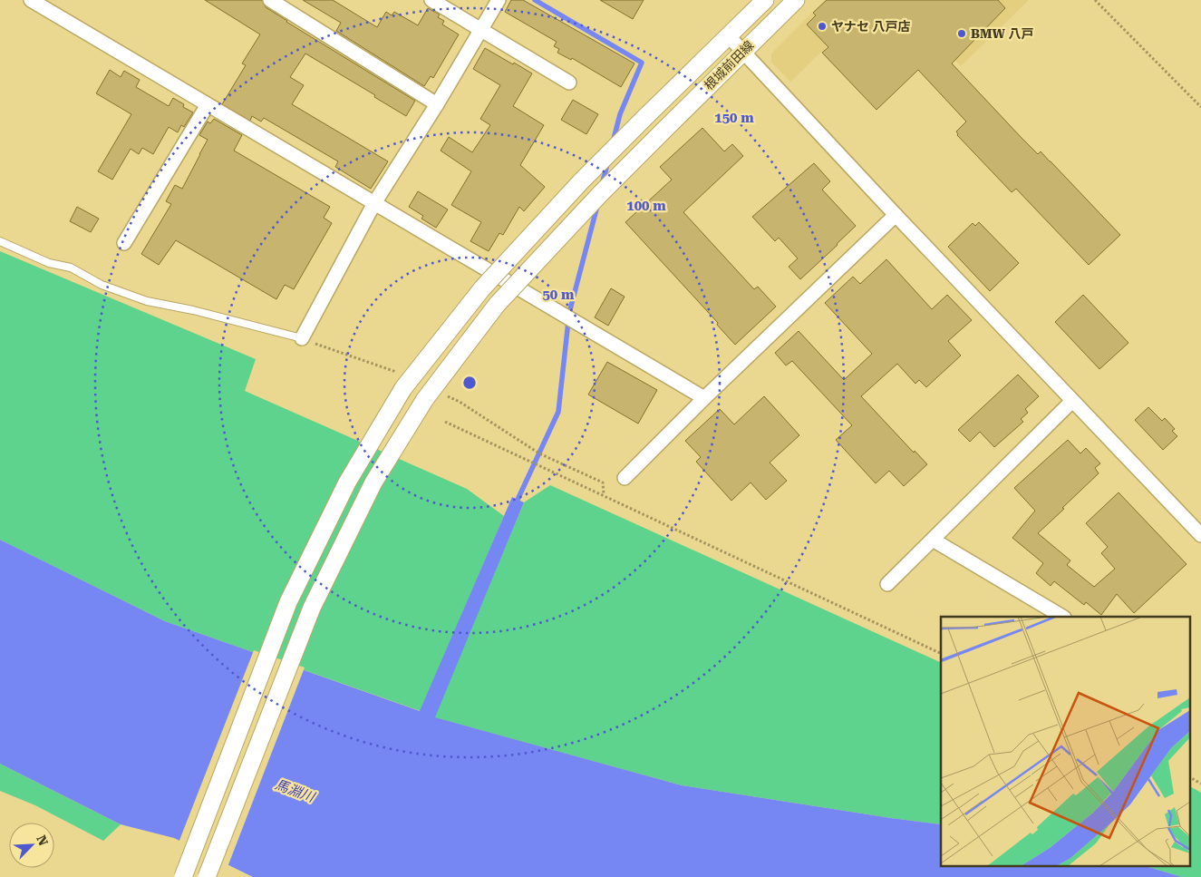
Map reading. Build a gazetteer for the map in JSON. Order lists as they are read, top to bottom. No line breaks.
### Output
{"streets":{"street":["根城前田線"]},"water":["馬淵川"],"places":["ヤナセ 八戸店","BMW 八戸"],"north":"top right","rings":["150 m","100 m","50 m"]}
